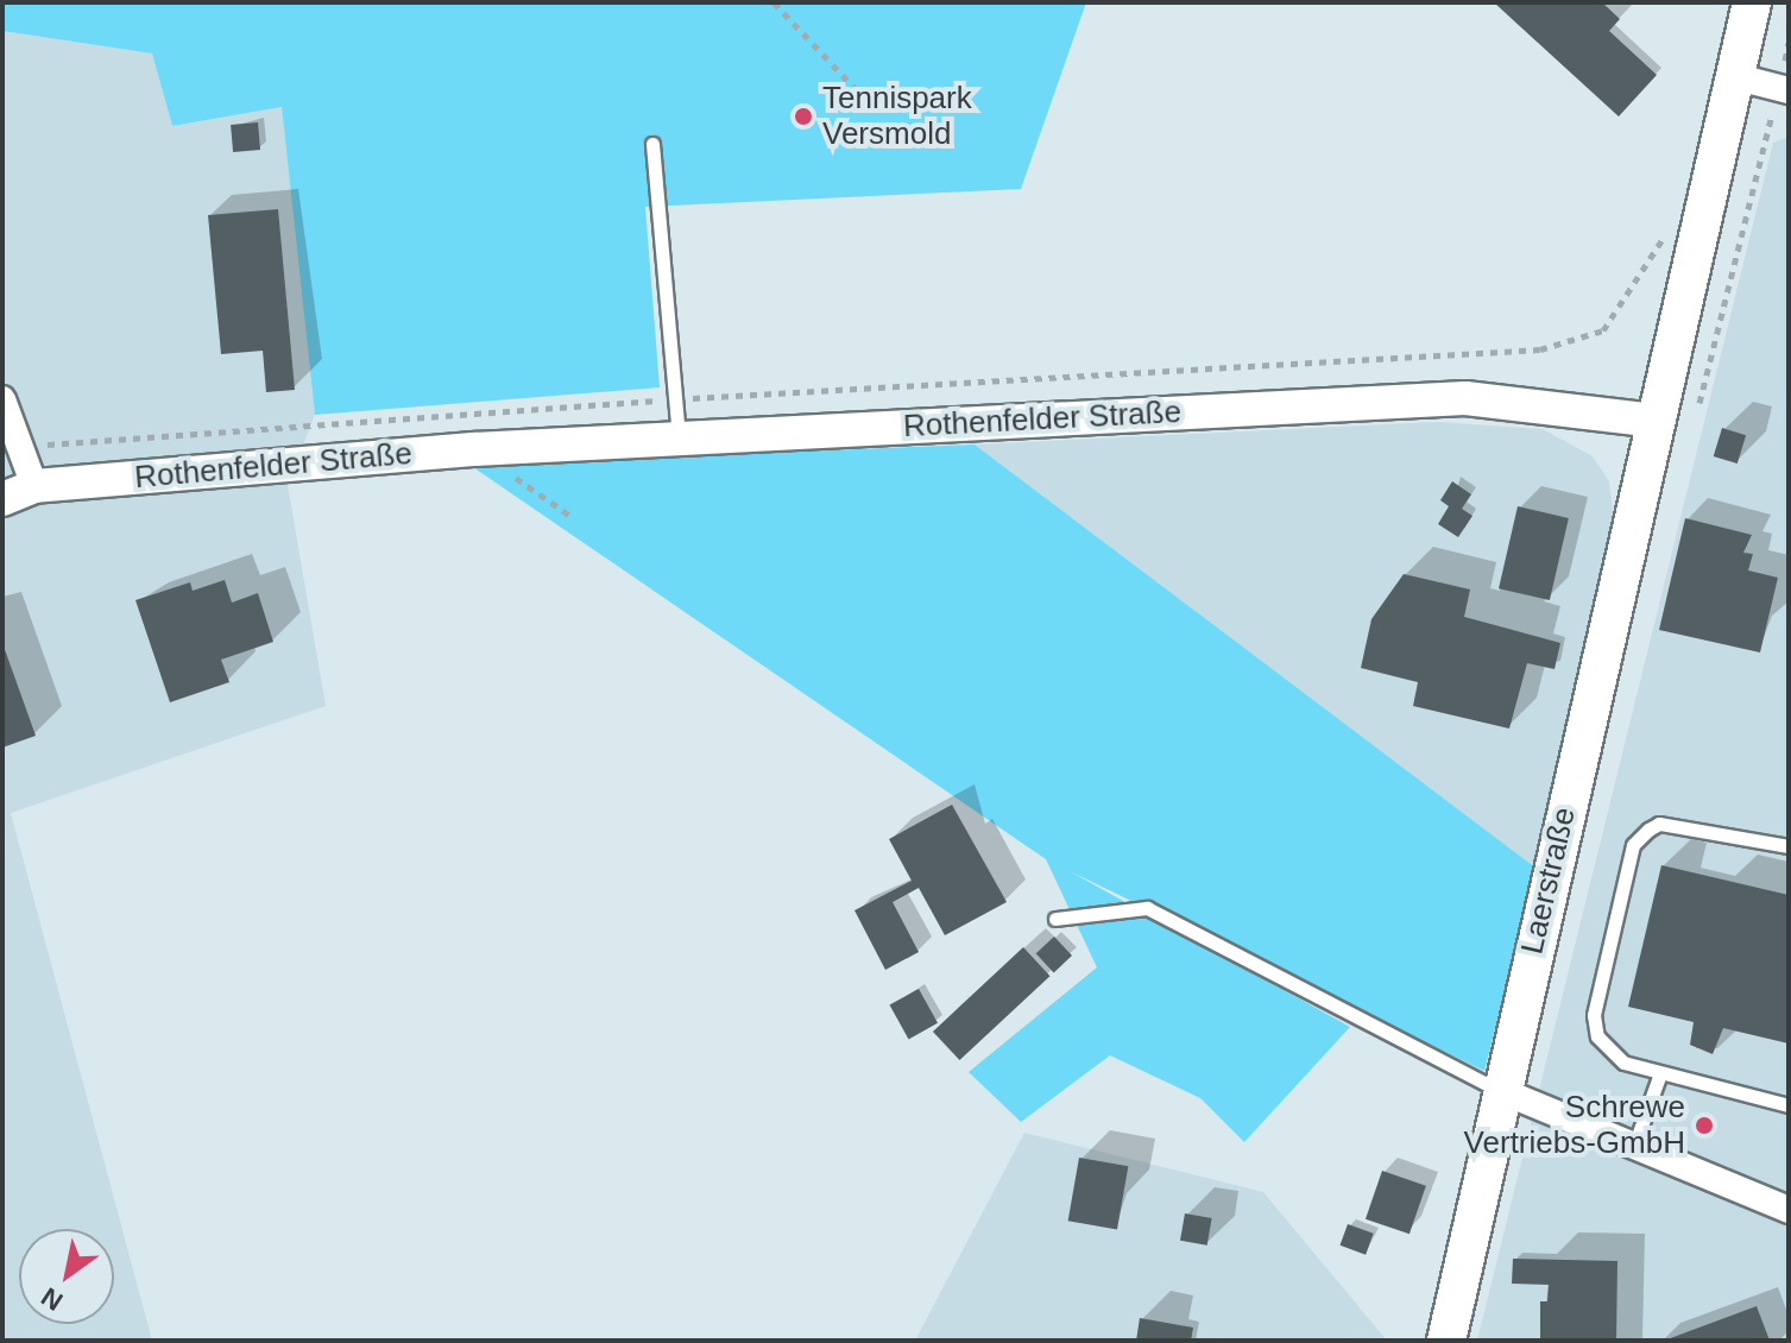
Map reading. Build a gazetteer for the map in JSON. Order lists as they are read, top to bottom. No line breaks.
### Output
{"streets":{"main road":["Laerstraße"],"street":["Rothenfelder Straße"]},"crossings":[["Rothenfelder Straße","Laerstraße"]],"places":["Tennispark Versmold","Schrewe Vertriebs-GmbH"],"north":"bottom left"}
